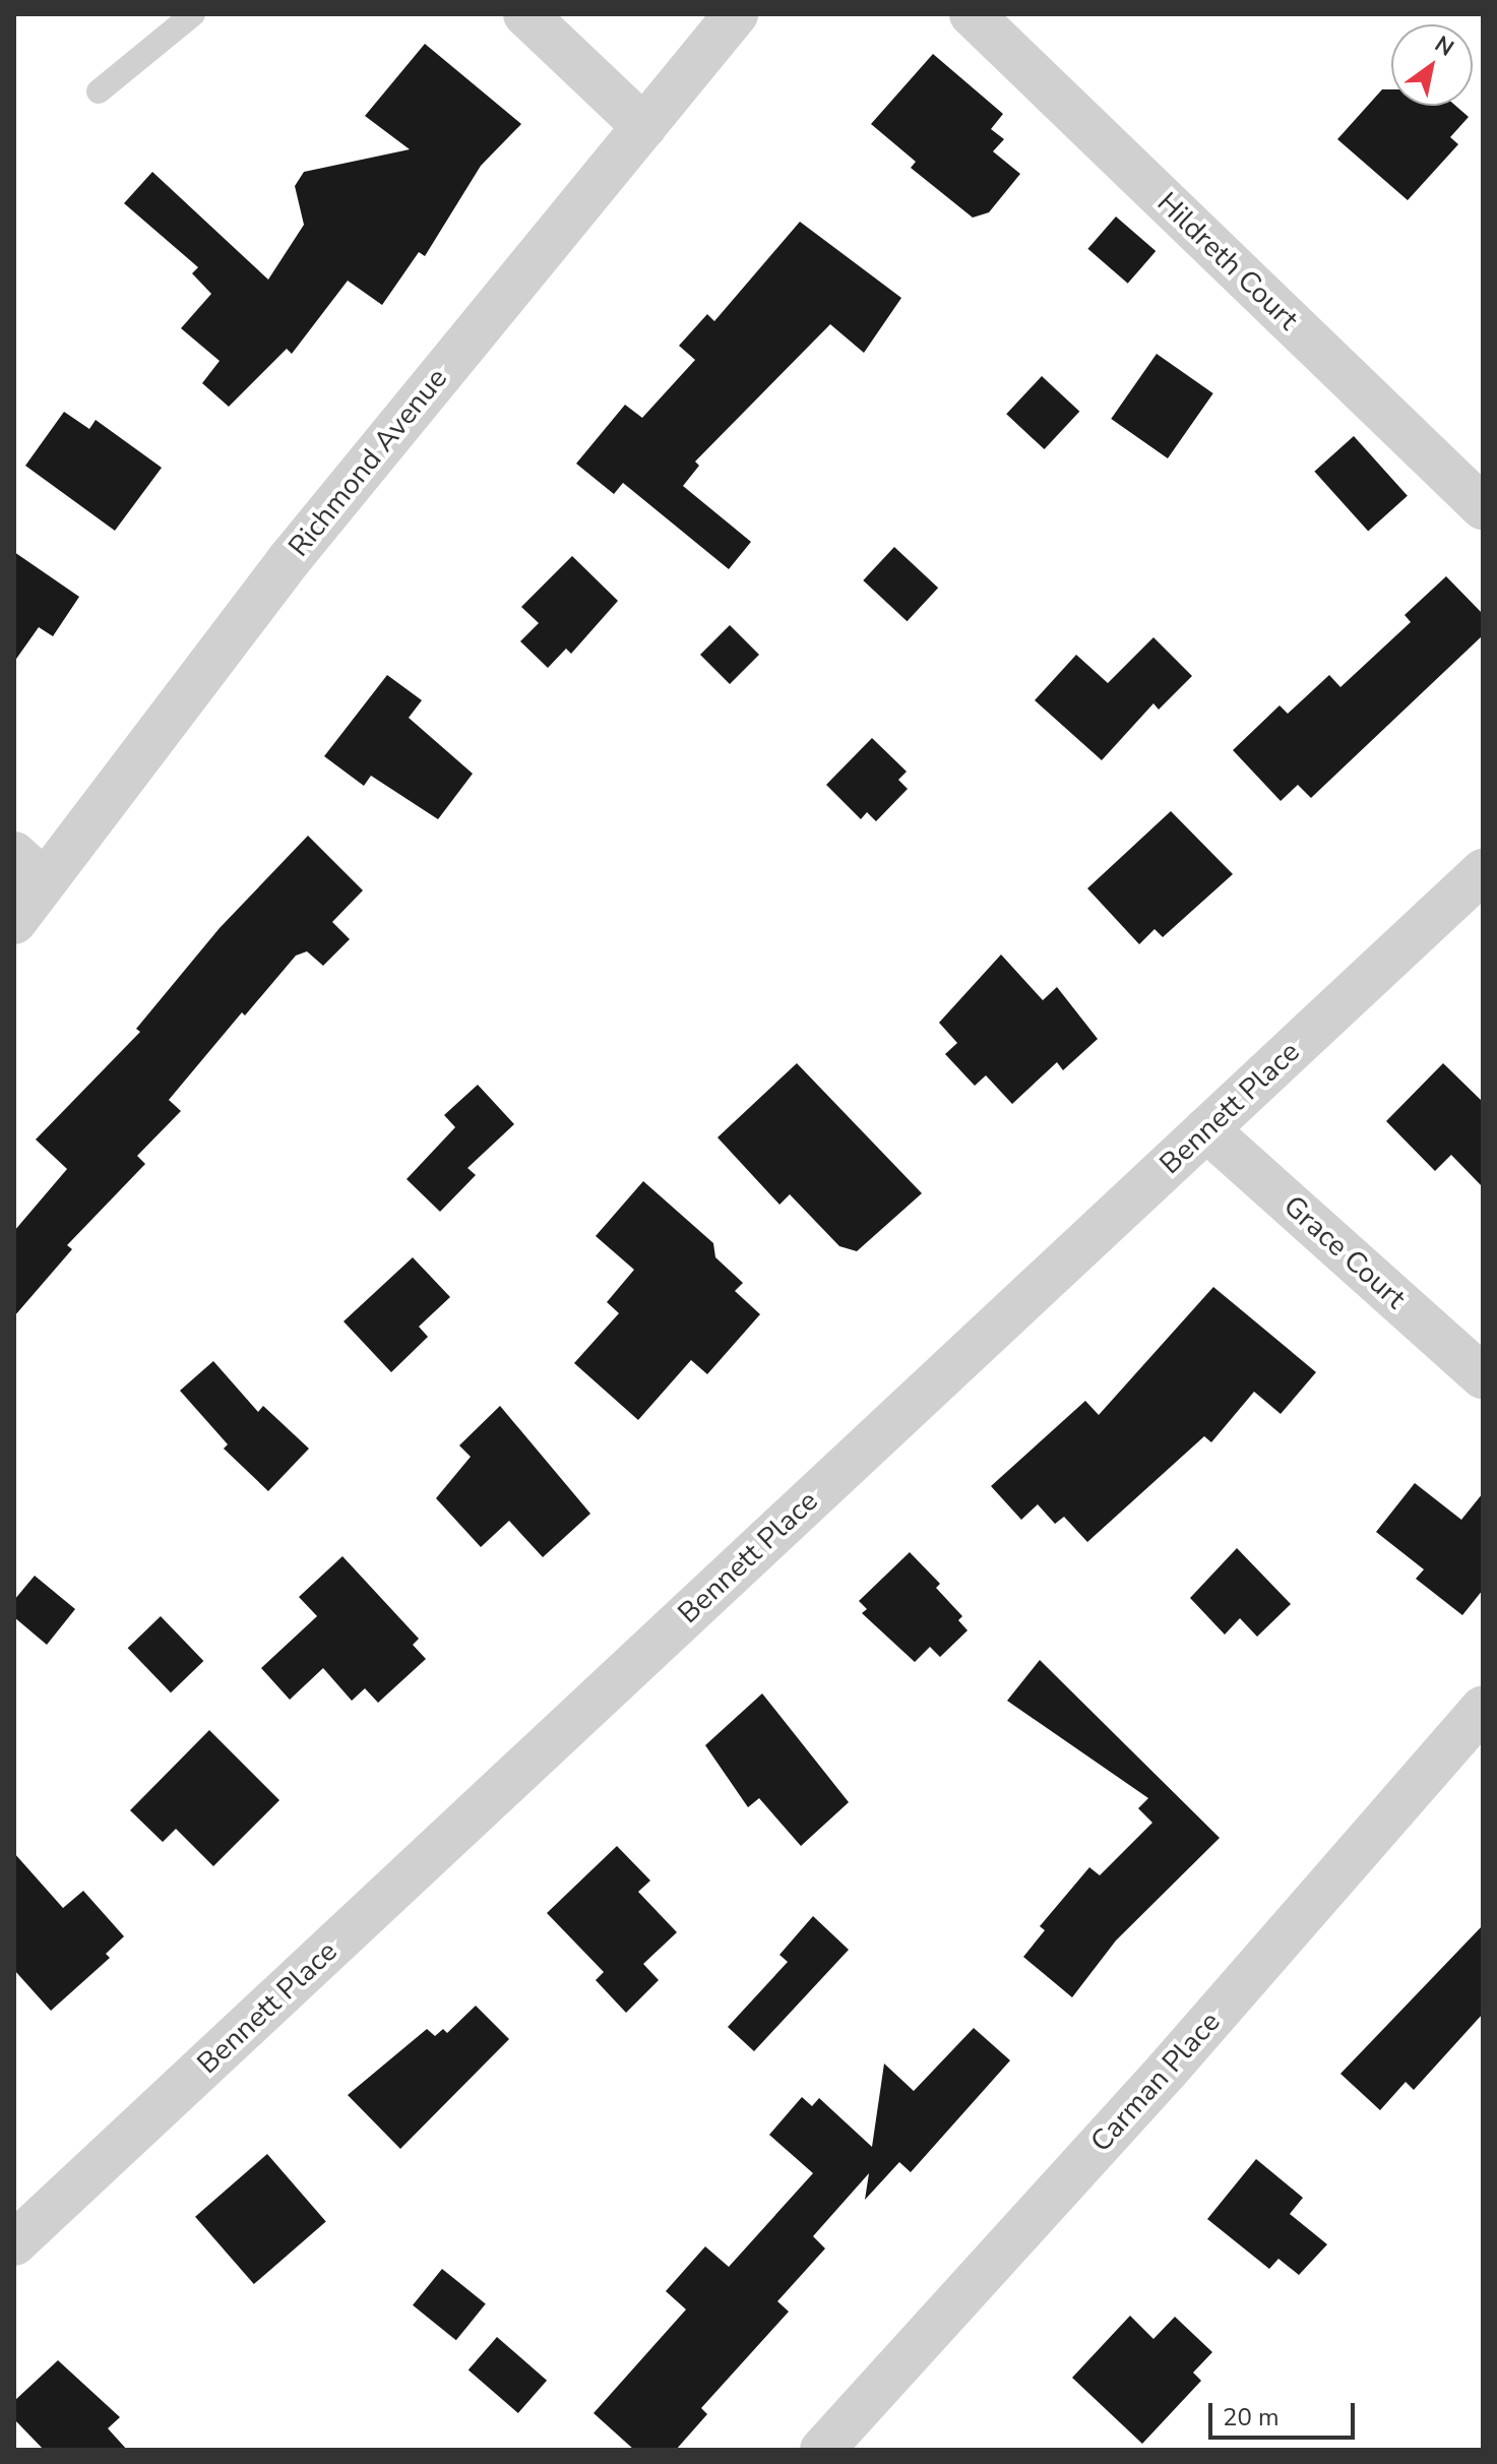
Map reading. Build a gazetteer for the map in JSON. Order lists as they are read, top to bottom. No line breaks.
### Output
{"streets":{"street":["Hildreth Court","Richmond Avenue","Bennett Place","Grace Court","Carman Place"]},"crossings":[["Bennett Place","Grace Court"]],"scale_bar":"20 m","north":"top right"}
